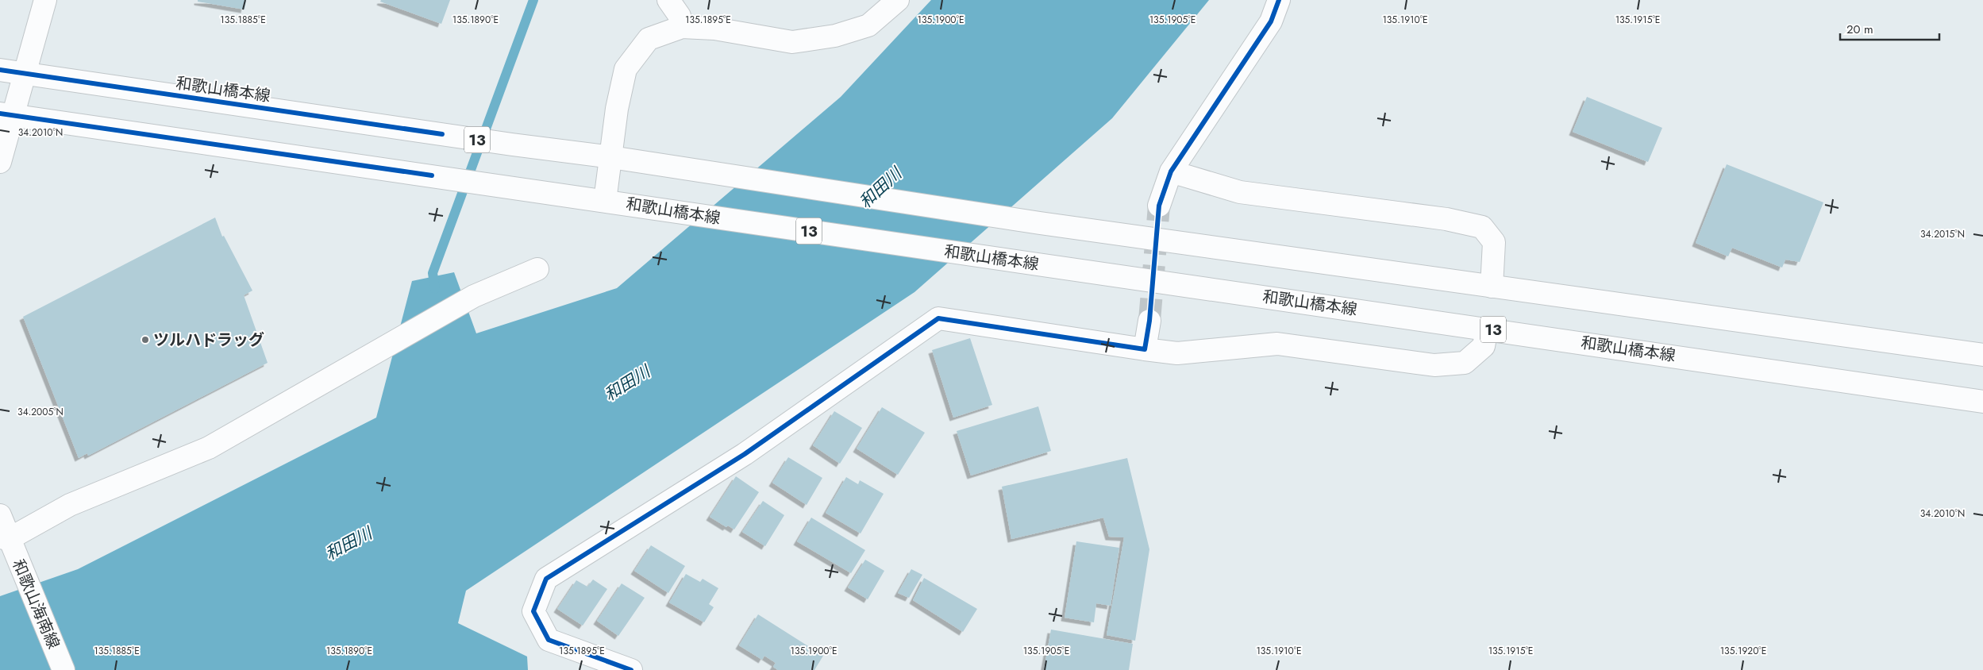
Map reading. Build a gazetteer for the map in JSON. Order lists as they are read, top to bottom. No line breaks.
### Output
{"streets":{"main road":["和歌山橋本線","13","和歌山海南線"]},"water":["和田川"],"places":["ツルハドラッグ"],"scale_bar":"20 m","coordinates":["135.1885°E","135.1890°E","135.1895°E","135.1900°E","135.1905°E","135.1910°E","135.1915°E","34.2010°N","34.2015°N","34.2005°N","135.1920°E"]}
